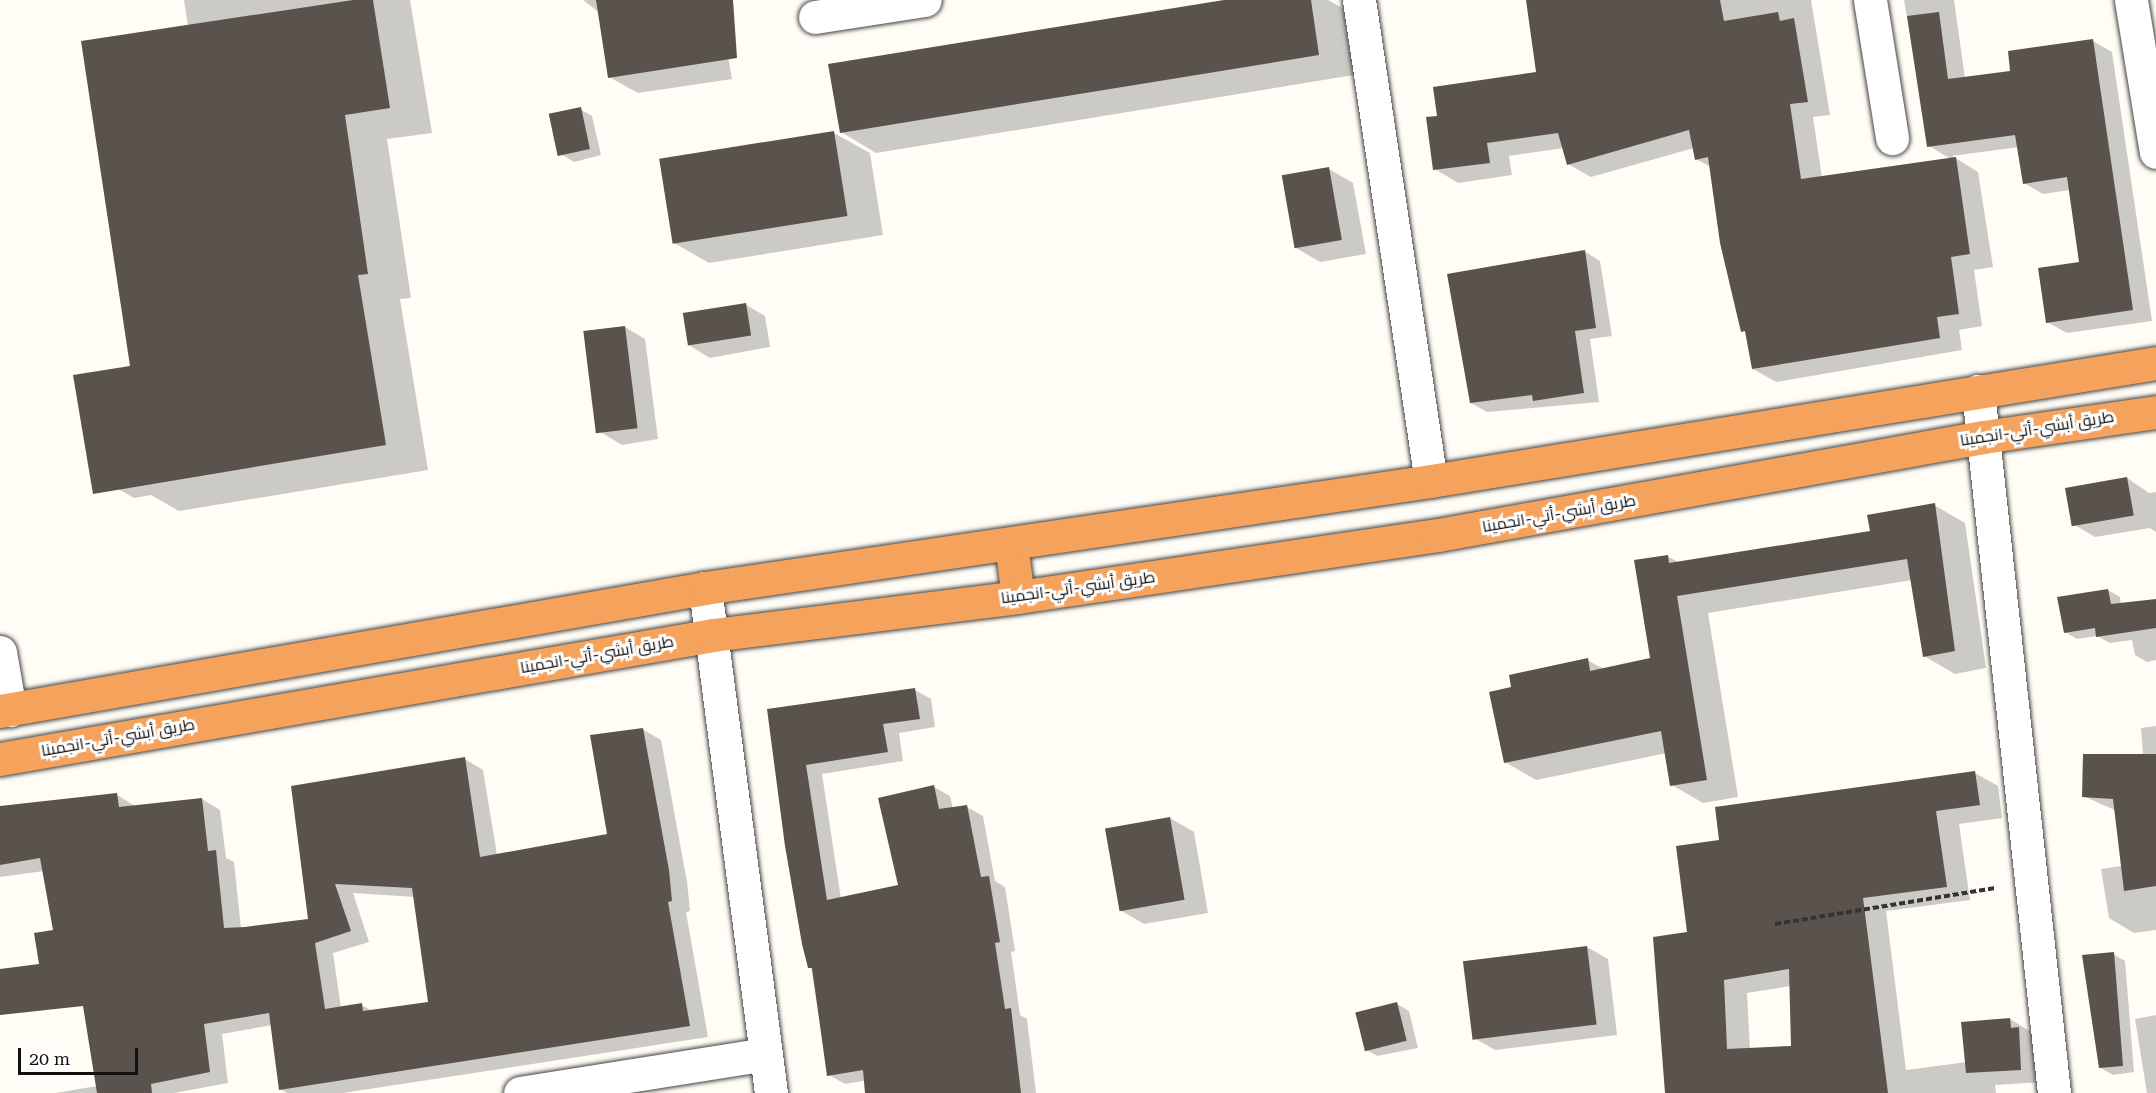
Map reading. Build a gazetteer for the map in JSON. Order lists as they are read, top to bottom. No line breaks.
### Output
{"streets":{"highway":["طريق أبشي-أتي-انجمينا"]},"scale_bar":"20 m"}
